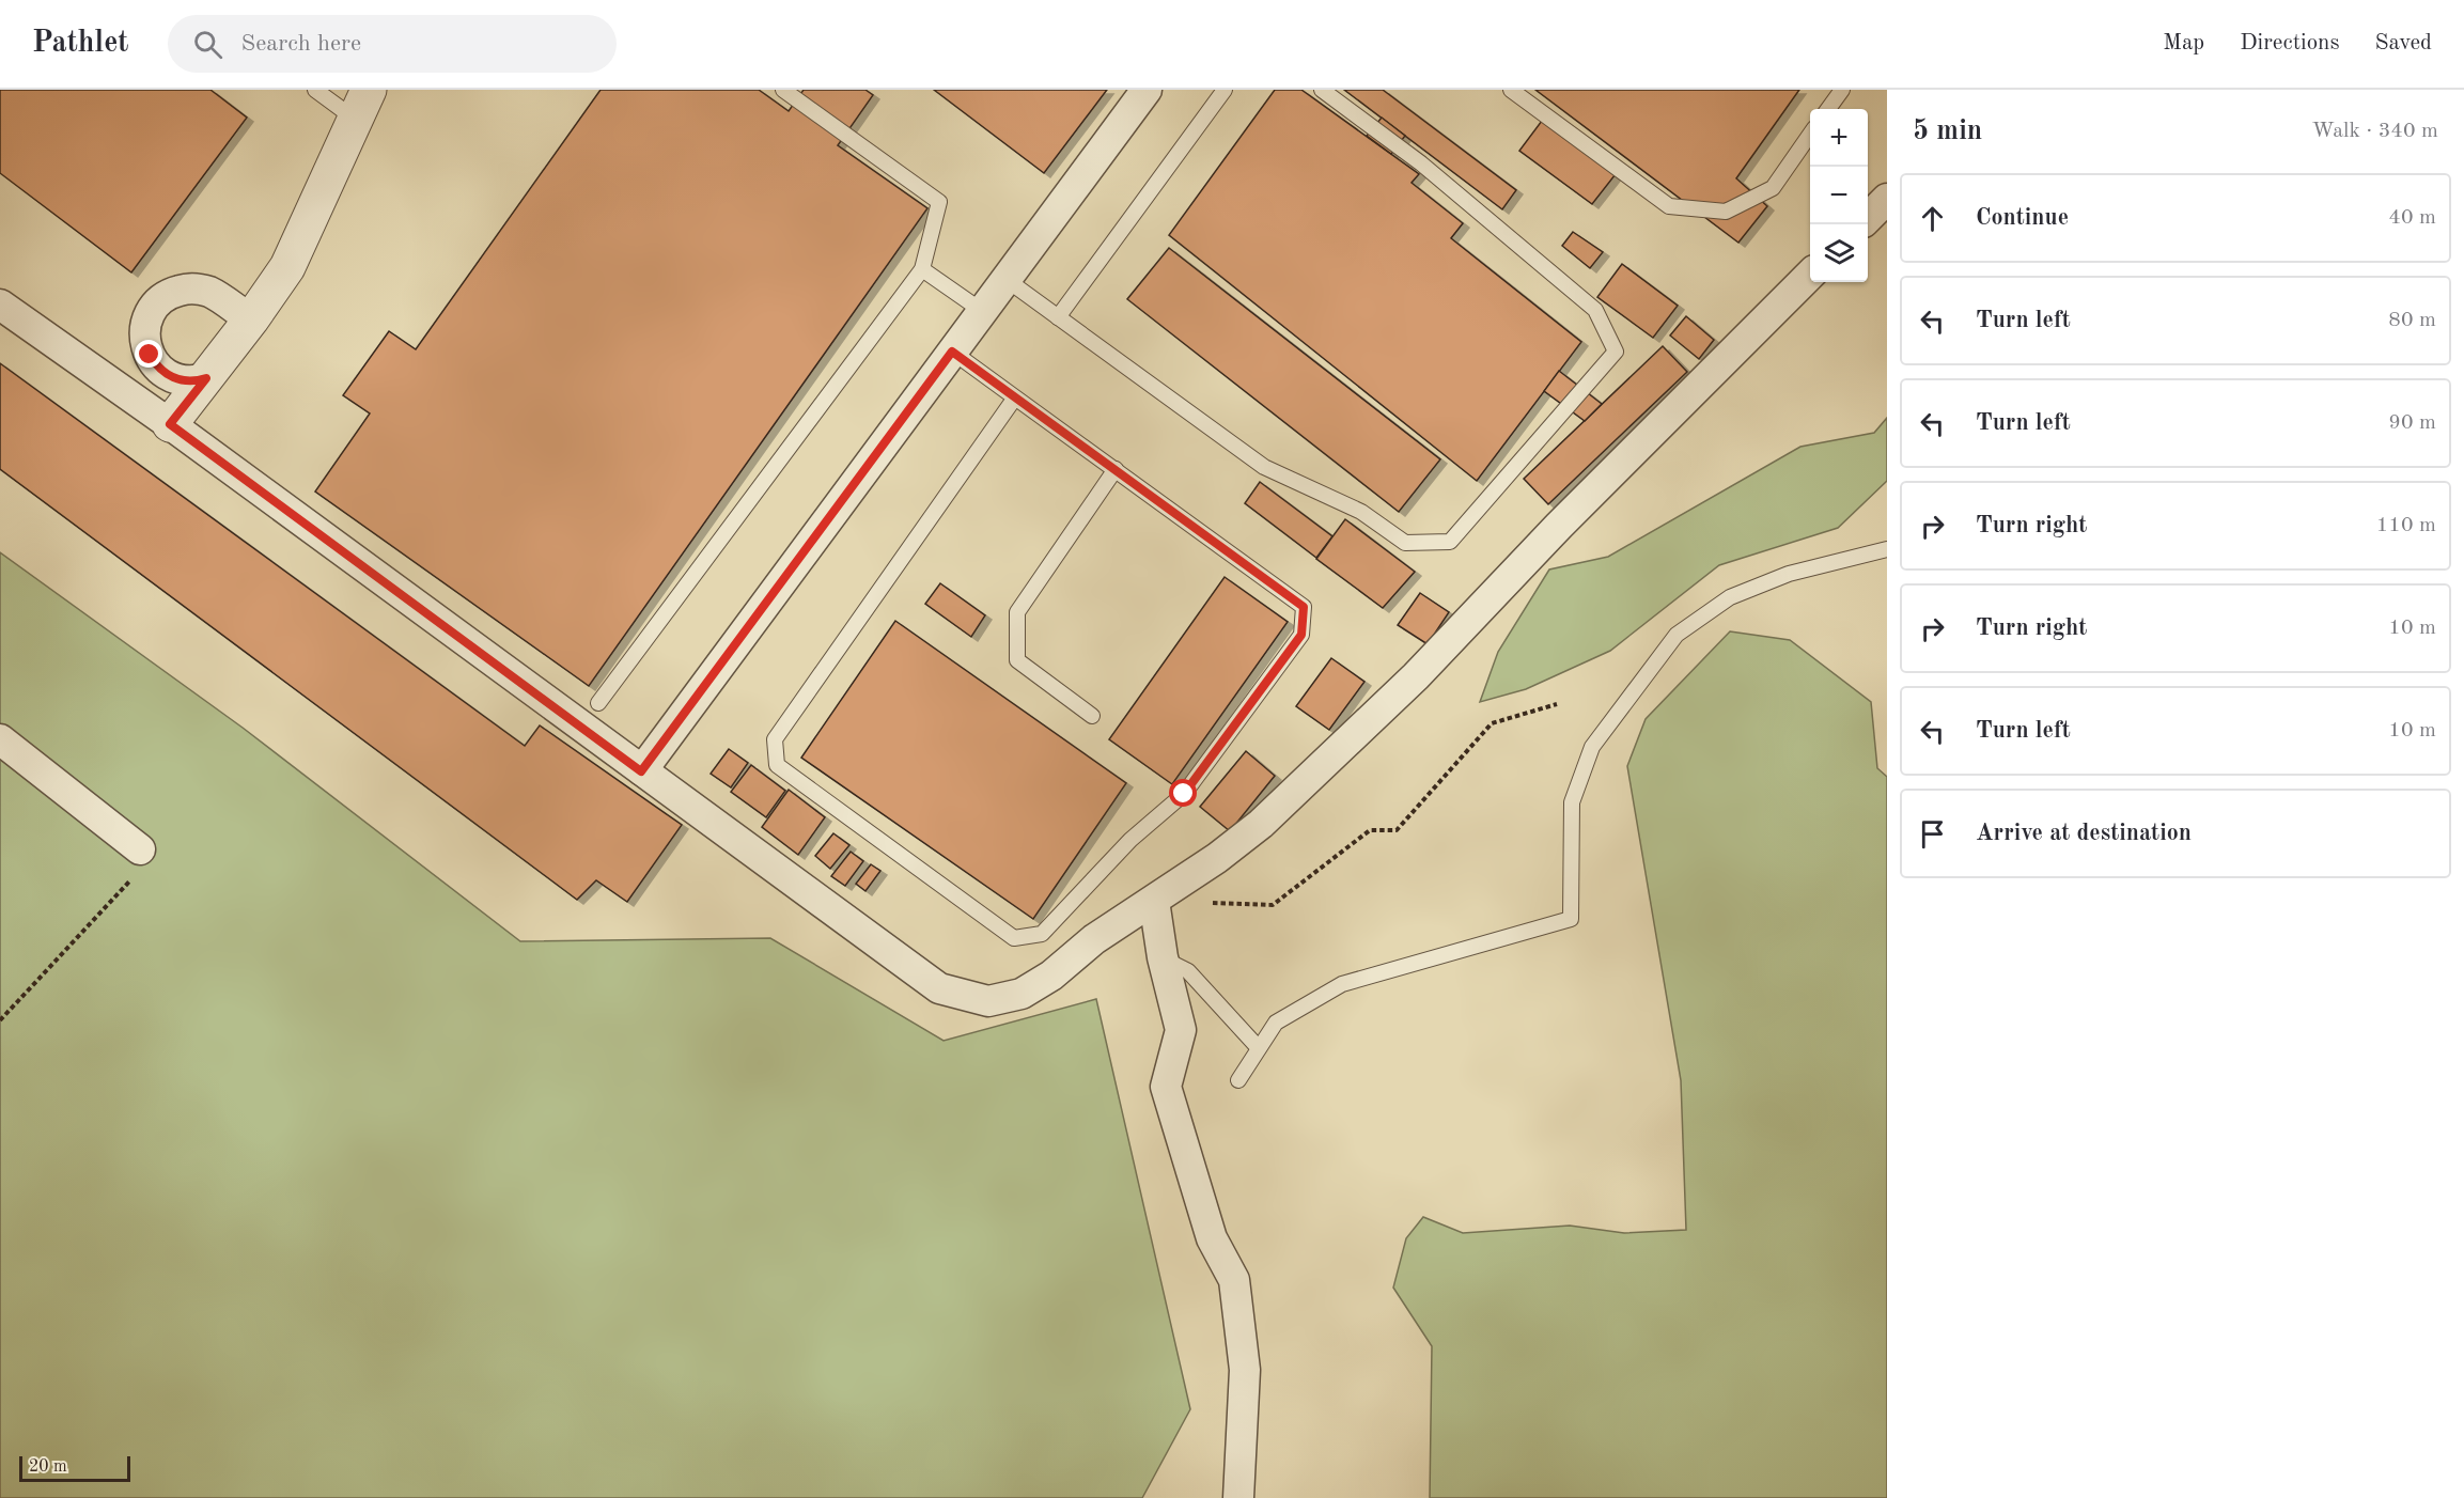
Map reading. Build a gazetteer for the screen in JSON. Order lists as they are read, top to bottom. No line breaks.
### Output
{"scale_bar":"20 m","page":{"header":"Pathlet","search":"Search here","nav":["Map","Directions","Saved"],"heading":["5 min","Walk · 340 m"],"map_buttons":["+","−"],"list":[["Continue","40 m"],["Turn left","80 m"],["Turn left","90 m"],["Turn right","110 m"],["Turn right","10 m"],["Turn left","10 m"],"Arrive at destination"],"scale":"20 m"}}
